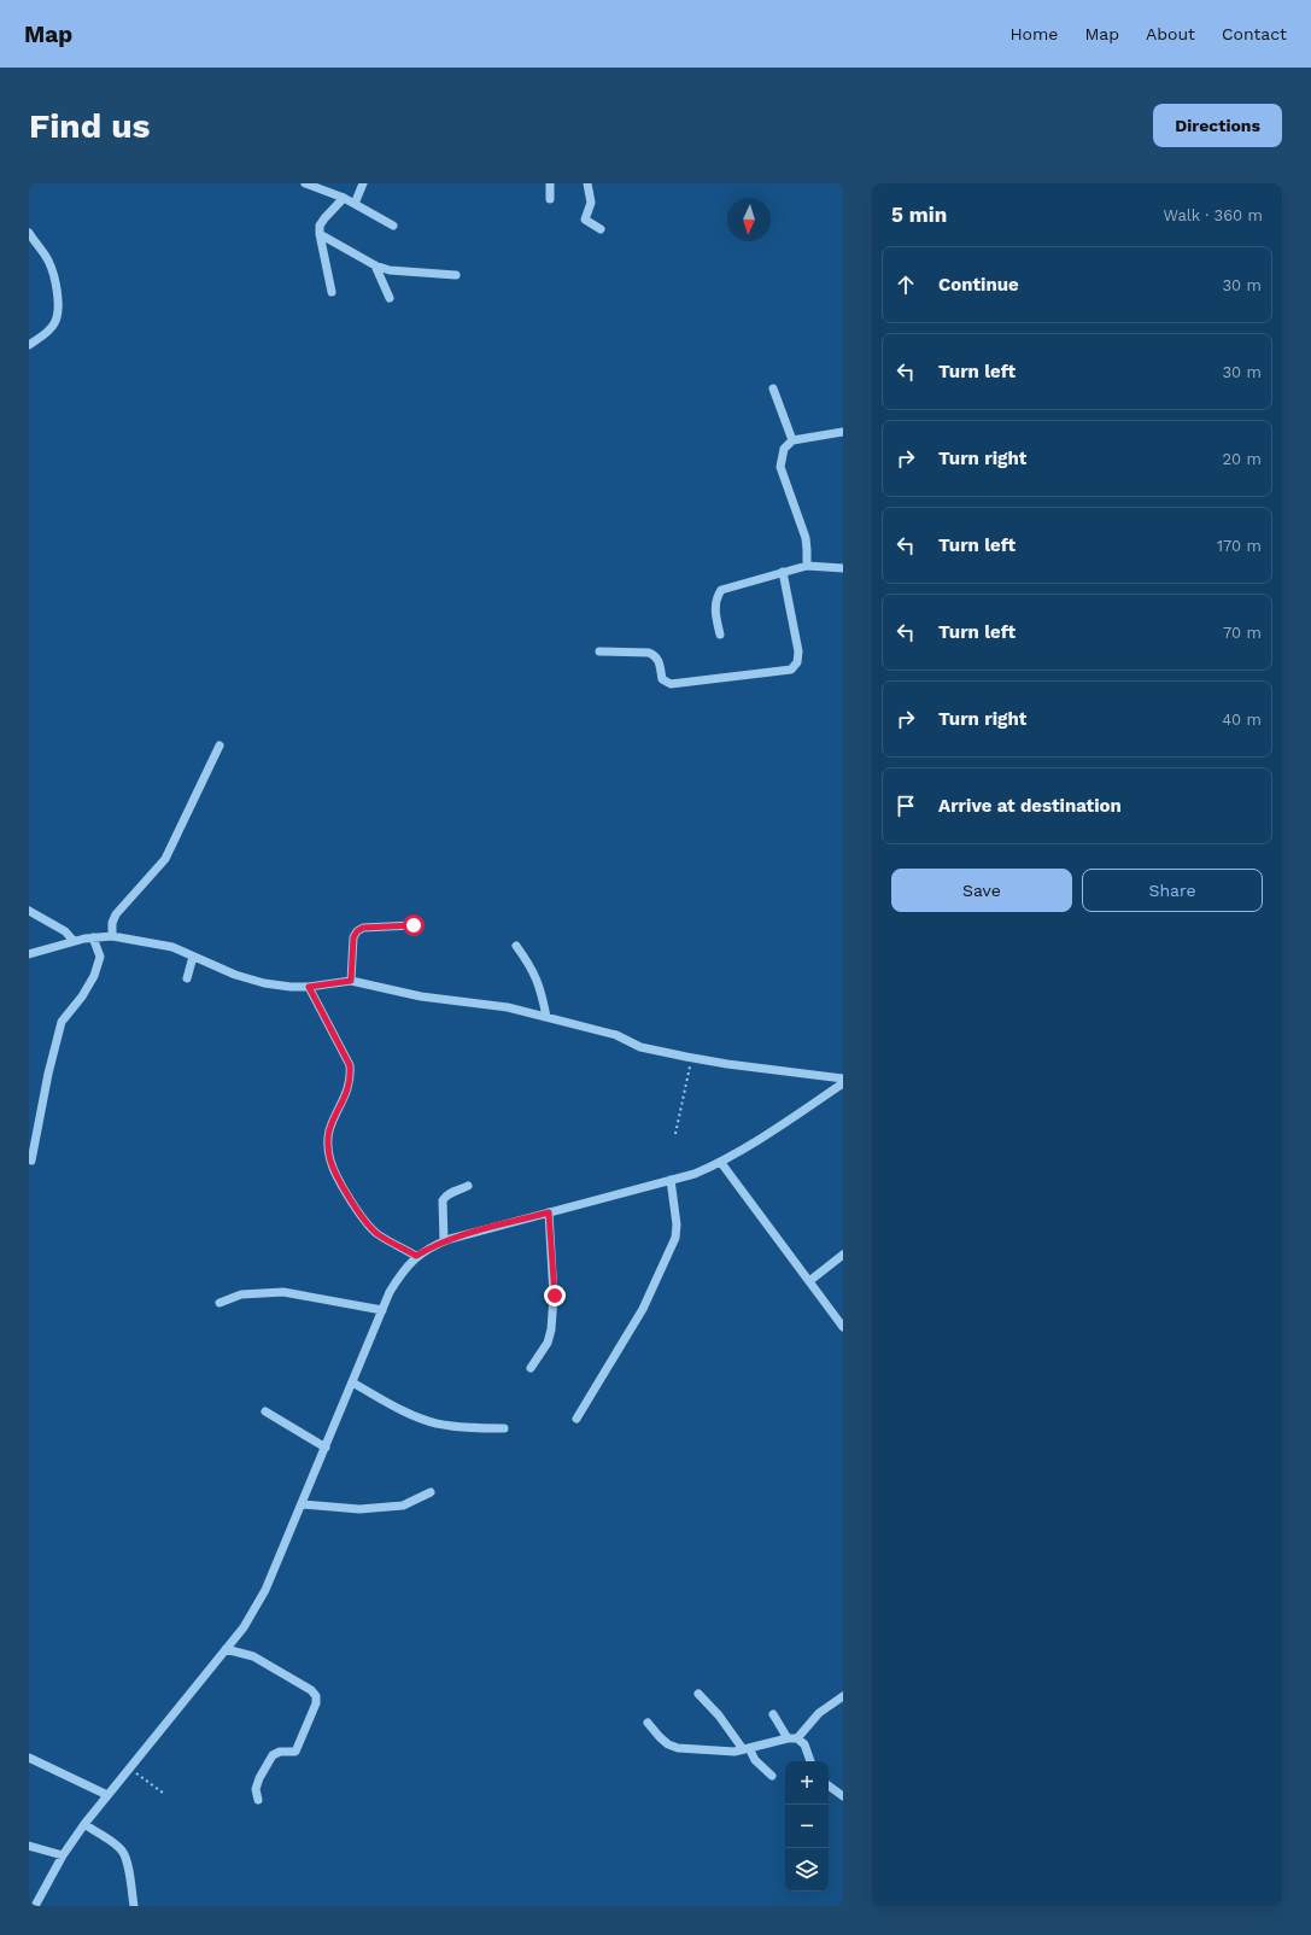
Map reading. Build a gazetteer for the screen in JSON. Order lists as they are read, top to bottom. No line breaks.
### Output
{"north":"bottom","page":{"header":"Map","nav":["Home","Map","About","Contact"],"buttons":["Directions",["Save","Share"]],"title":"Find us","heading":["5 min","Walk · 360 m"],"list":[["Continue","30 m"],["Turn left","30 m"],["Turn right","20 m"],["Turn left","170 m"],["Turn left","70 m"],["Turn right","40 m"],"Arrive at destination"],"map_buttons":["+","−"]}}
